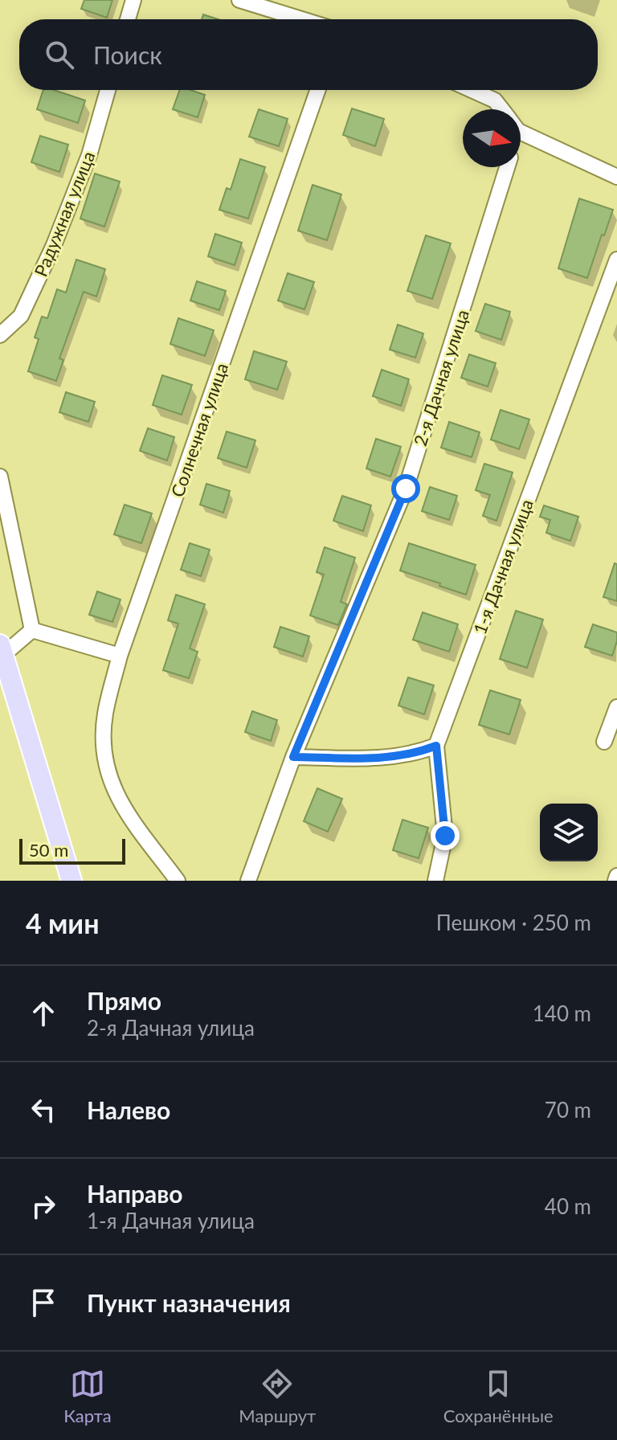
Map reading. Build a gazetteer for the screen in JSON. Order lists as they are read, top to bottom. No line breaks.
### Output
{"streets":{"street":["Радужная улица","2-я Дачная улица","Солнечная улица","1-я Дачная улица"]},"scale_bar":"50 m","north":"right","page":{"search":"Поиск","scale":"50 m","heading":["4 мин","Пешком · 250 m"],"list":[["Прямо","2-я Дачная улица","140 m"],["Налево","70 m"],["Направо","1-я Дачная улица","40 m"],"Пункт назначения"],"nav":["Карта","Маршрут","Сохранённые"]}}
